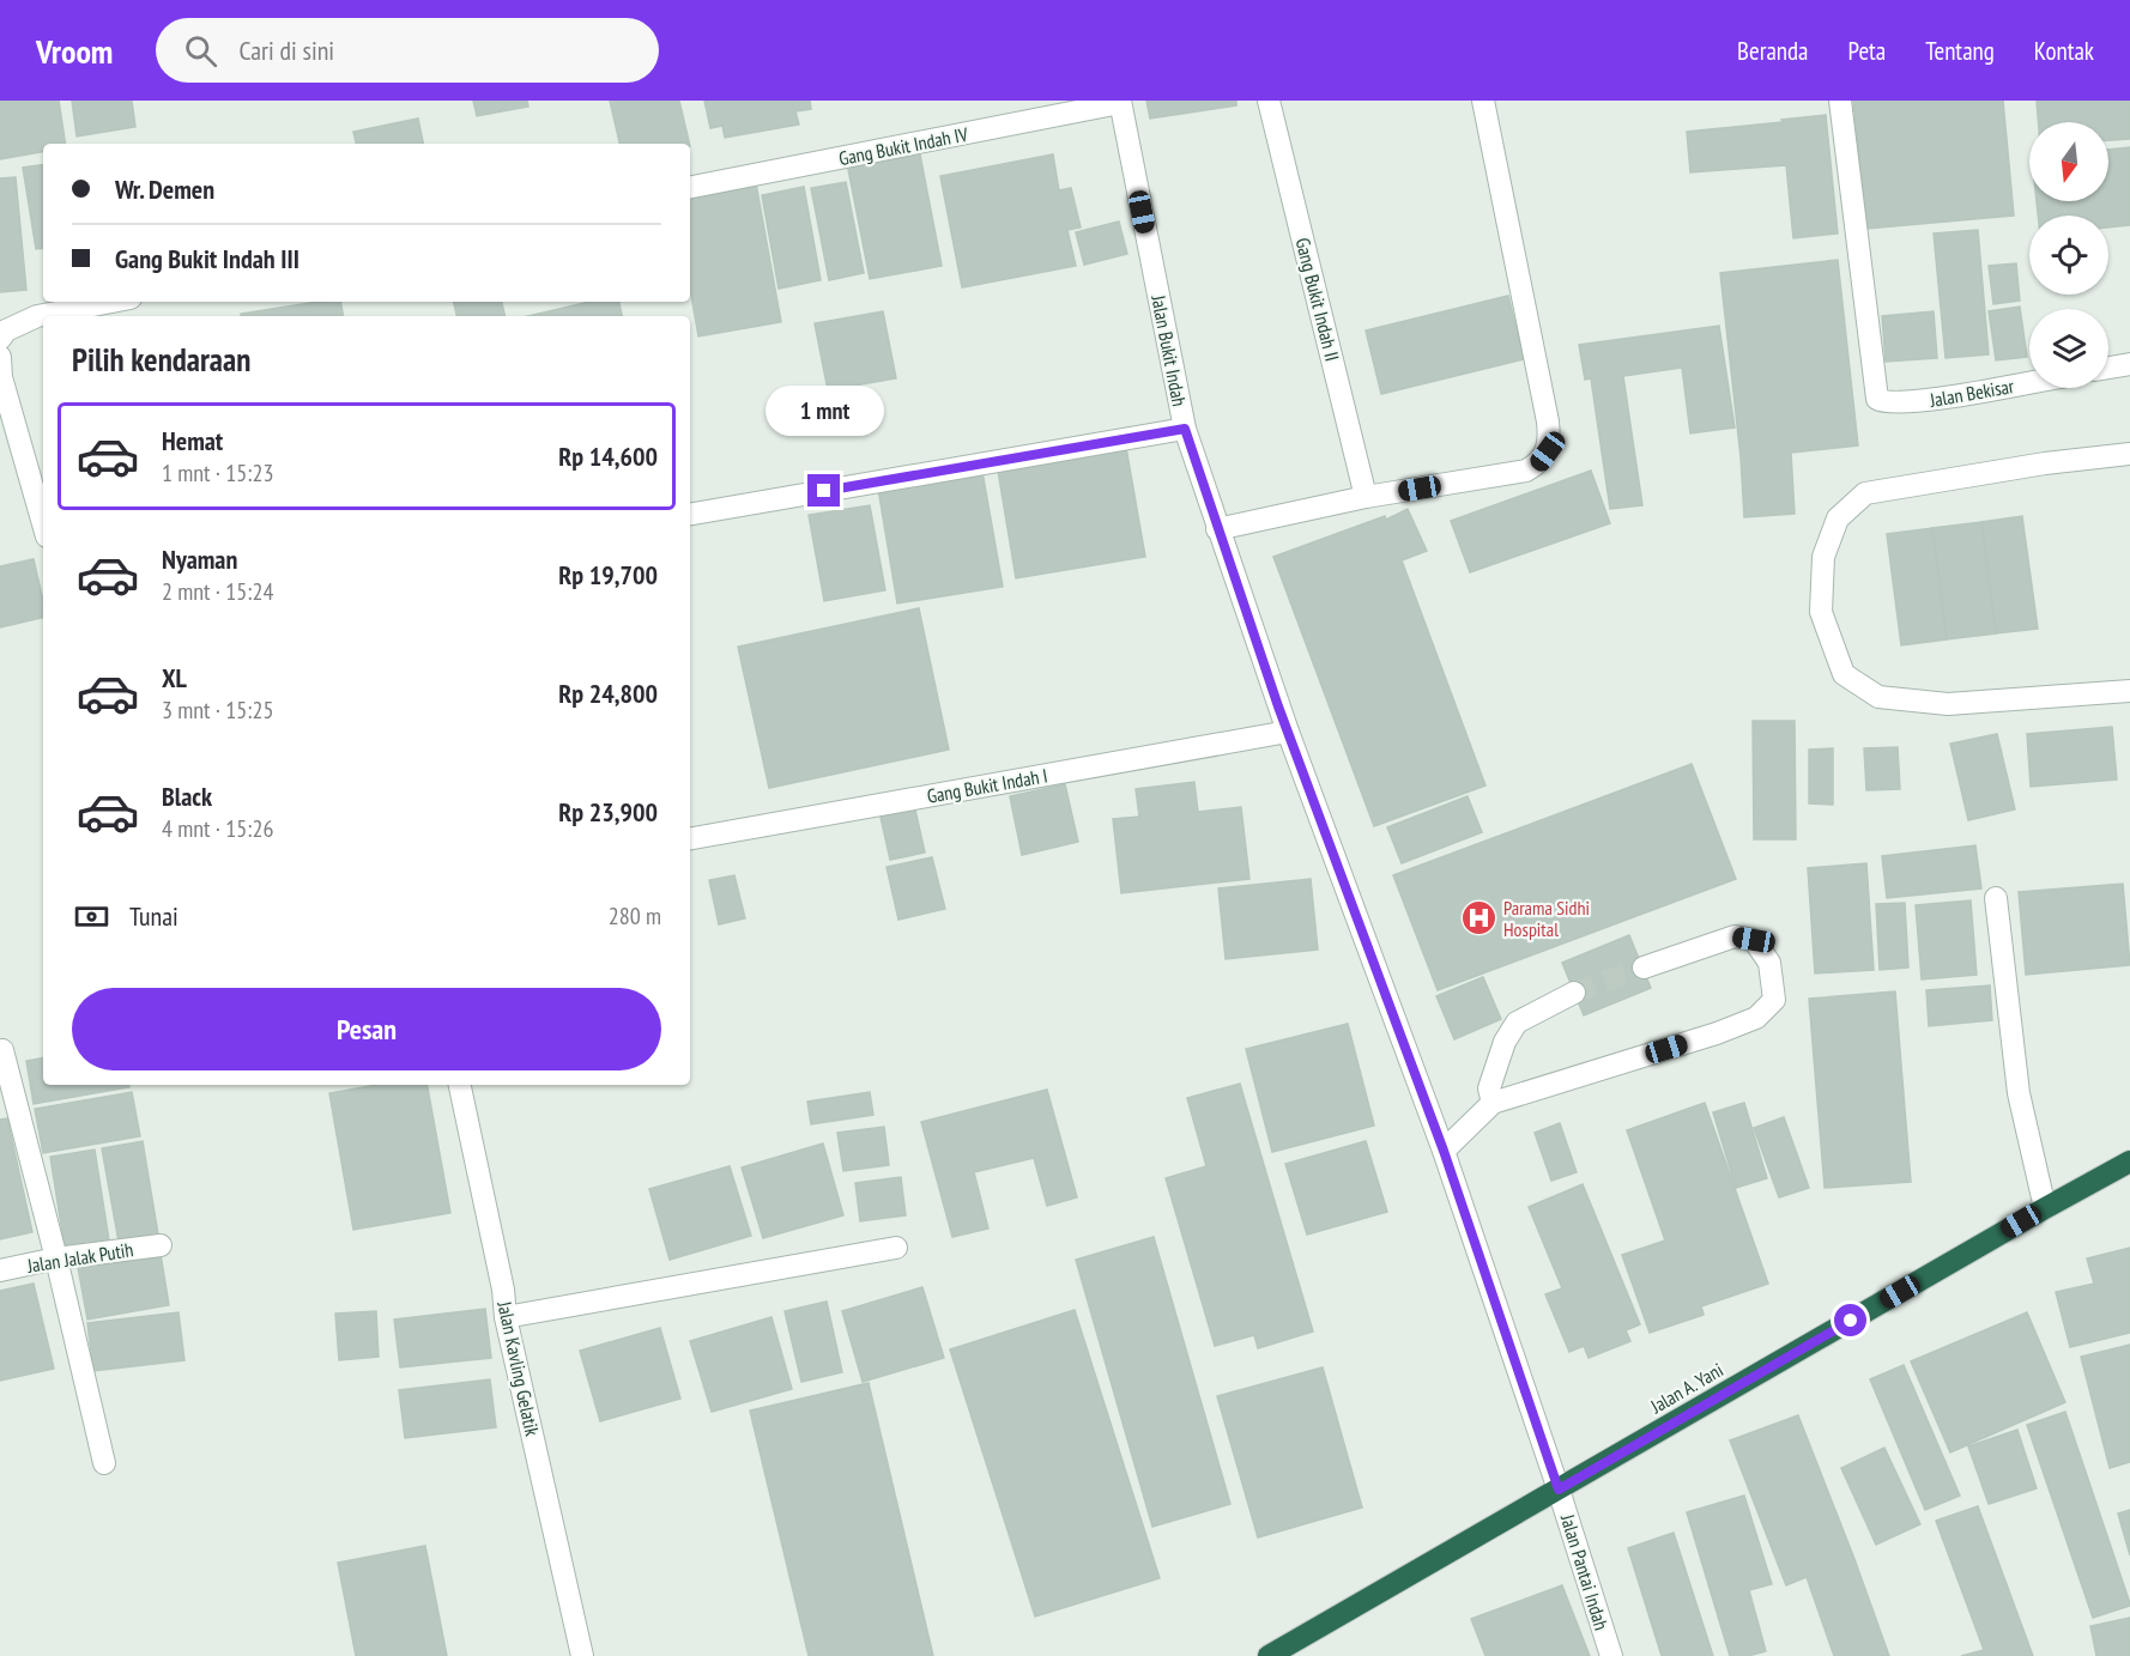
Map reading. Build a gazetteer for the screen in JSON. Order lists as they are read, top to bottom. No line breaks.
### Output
{"streets":{"highway":["Jalan A. Yani"],"street":["Gang Bukit Indah IV","Gang Bukit Indah II","Jalan Bukit Indah","Jalan Bekisar","Gang Bukit Indah I","Jalan Jalak Putih","Jalan Kavling Gelatik","Jalan Pantai Indah"]},"crossings":[["Gang Bukit Indah IV","Jalan Bukit Indah"],["Jalan Bukit Indah","Gang Bukit Indah I"],["Jalan Bukit Indah","Jalan A. Yani"],["Jalan Bukit Indah","Jalan Pantai Indah"],["Jalan A. Yani","Jalan Pantai Indah"]],"places":{"hospital":["Parama Sidhi Hospital"]},"north":"bottom","page":{"header":"Vroom","search":"Cari di sini","nav":["Beranda","Peta","Tentang","Kontak"],"banner":["Wr. Demen","Gang Bukit Indah III"],"heading":"Pilih kendaraan","bubble":"1 mnt","list":[{"name":"Hemat","note":"1 mnt · 15:23","value":"Rp 14,600"},{"name":"Nyaman","note":"2 mnt · 15:24","value":"Rp 19,700"},{"name":"XL","note":"3 mnt · 15:25","value":"Rp 24,800"},{"name":"Black","note":"4 mnt · 15:26","value":"Rp 23,900"}],"pay":["Tunai","280 m"],"buttons":"Pesan"}}
